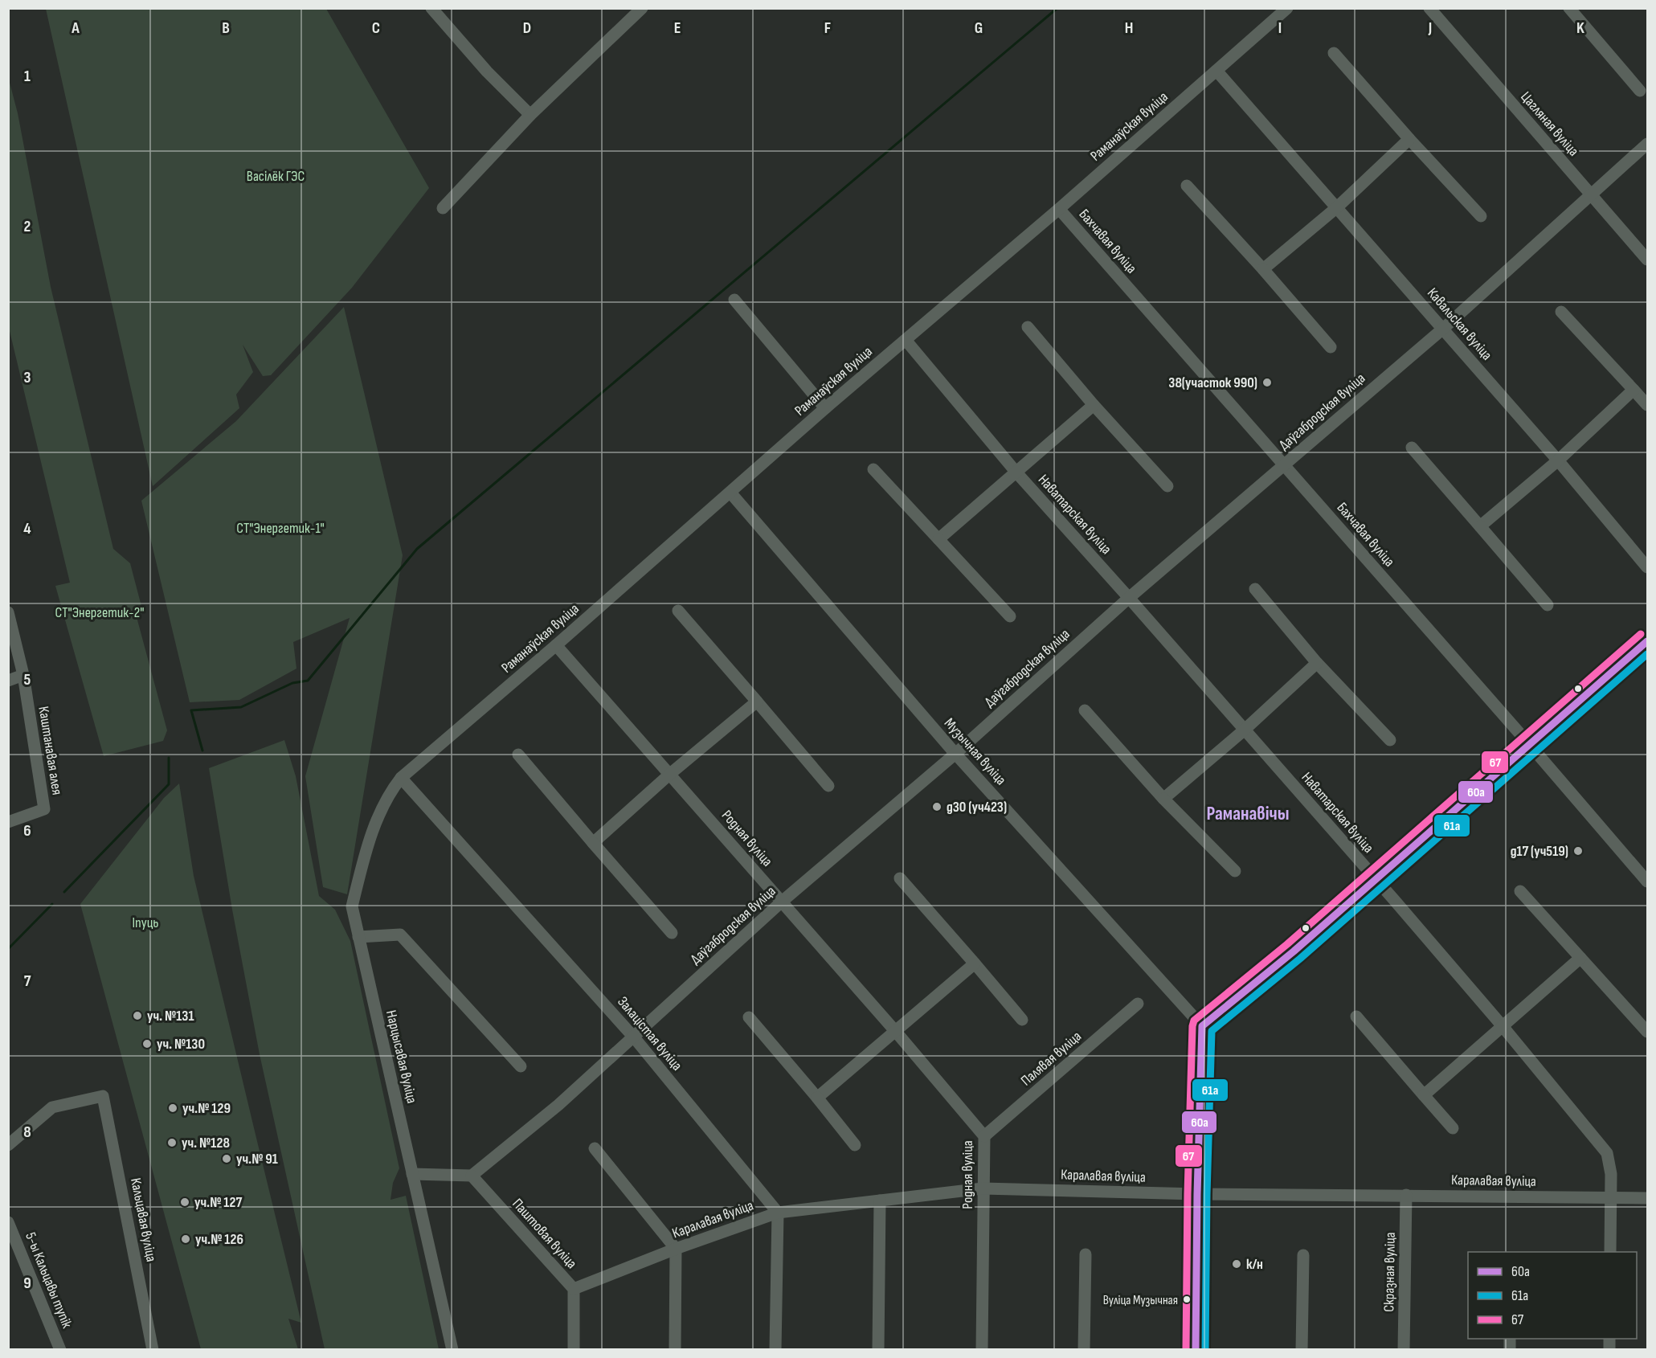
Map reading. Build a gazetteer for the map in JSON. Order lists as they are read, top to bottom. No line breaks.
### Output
{"streets":{"street":["Цагляная вуліца","Раманаўская вуліца","Бахчавая вуліца","Кавальская вуліца","Даўгабродская вуліца","Наватарская вуліца","Каштанавая алея","Музычная вуліца","Родная вуліца","Залацістая вуліца","Нарцысавая вуліца","Палявая вуліца","Каралавая вуліца","Кальцавая вуліца","Паштовая вуліца","Скразная вуліца","5-ы Кальцавы тупік"]},"crossings":[["Цагляная вуліца","Даўгабродская вуліца"],["Раманаўская вуліца","Бахчавая вуліца"],["Раманаўская вуліца","Кавальская вуліца"],["Раманаўская вуліца","Наватарская вуліца"],["Раманаўская вуліца","Музычная вуліца"],["Раманаўская вуліца","Родная вуліца"],["Раманаўская вуліца","Залацістая вуліца"],["Раманаўская вуліца","Нарцысавая вуліца"],["Бахчавая вуліца","Даўгабродская вуліца"],["Кавальская вуліца","Даўгабродская вуліца"],["Даўгабродская вуліца","Наватарская вуліца"],["Даўгабродская вуліца","Музычная вуліца"],["Даўгабродская вуліца","Родная вуліца"],["Даўгабродская вуліца","Залацістая вуліца"],["Даўгабродская вуліца","Паштовая вуліца"],["Наватарская вуліца","Каралавая вуліца"],["Родная вуліца","Палявая вуліца"],["Родная вуліца","Каралавая вуліца"],["Залацістая вуліца","Нарцысавая вуліца"],["Залацістая вуліца","Каралавая вуліца"],["Каралавая вуліца","Паштовая вуліца"],["Каралавая вуліца","Скразная вуліца"]],"districts":["Раманавічы"],"parks":["Васілёк ГЭС","СТ\"Энергетик-1\"","СТ\"Энергетик-2\"","Іпуць"],"places":["38(участок 990)","д30 (уч423)","д17 (уч519)","уч. №131","уч. №130","уч.№ 129","уч. №128","уч.№ 91","уч.№ 127","уч.№ 126","к/н","Вуліца Музычная"],"lines":["transit line 67","transit line 60а","transit line 61а"],"legend":["60а","61а","67"],"grid":{"columns":["A","B","C","D","E","F","G","H","I","J","K"],"rows":["1","2","3","4","5","6","7","8","9"]}}
